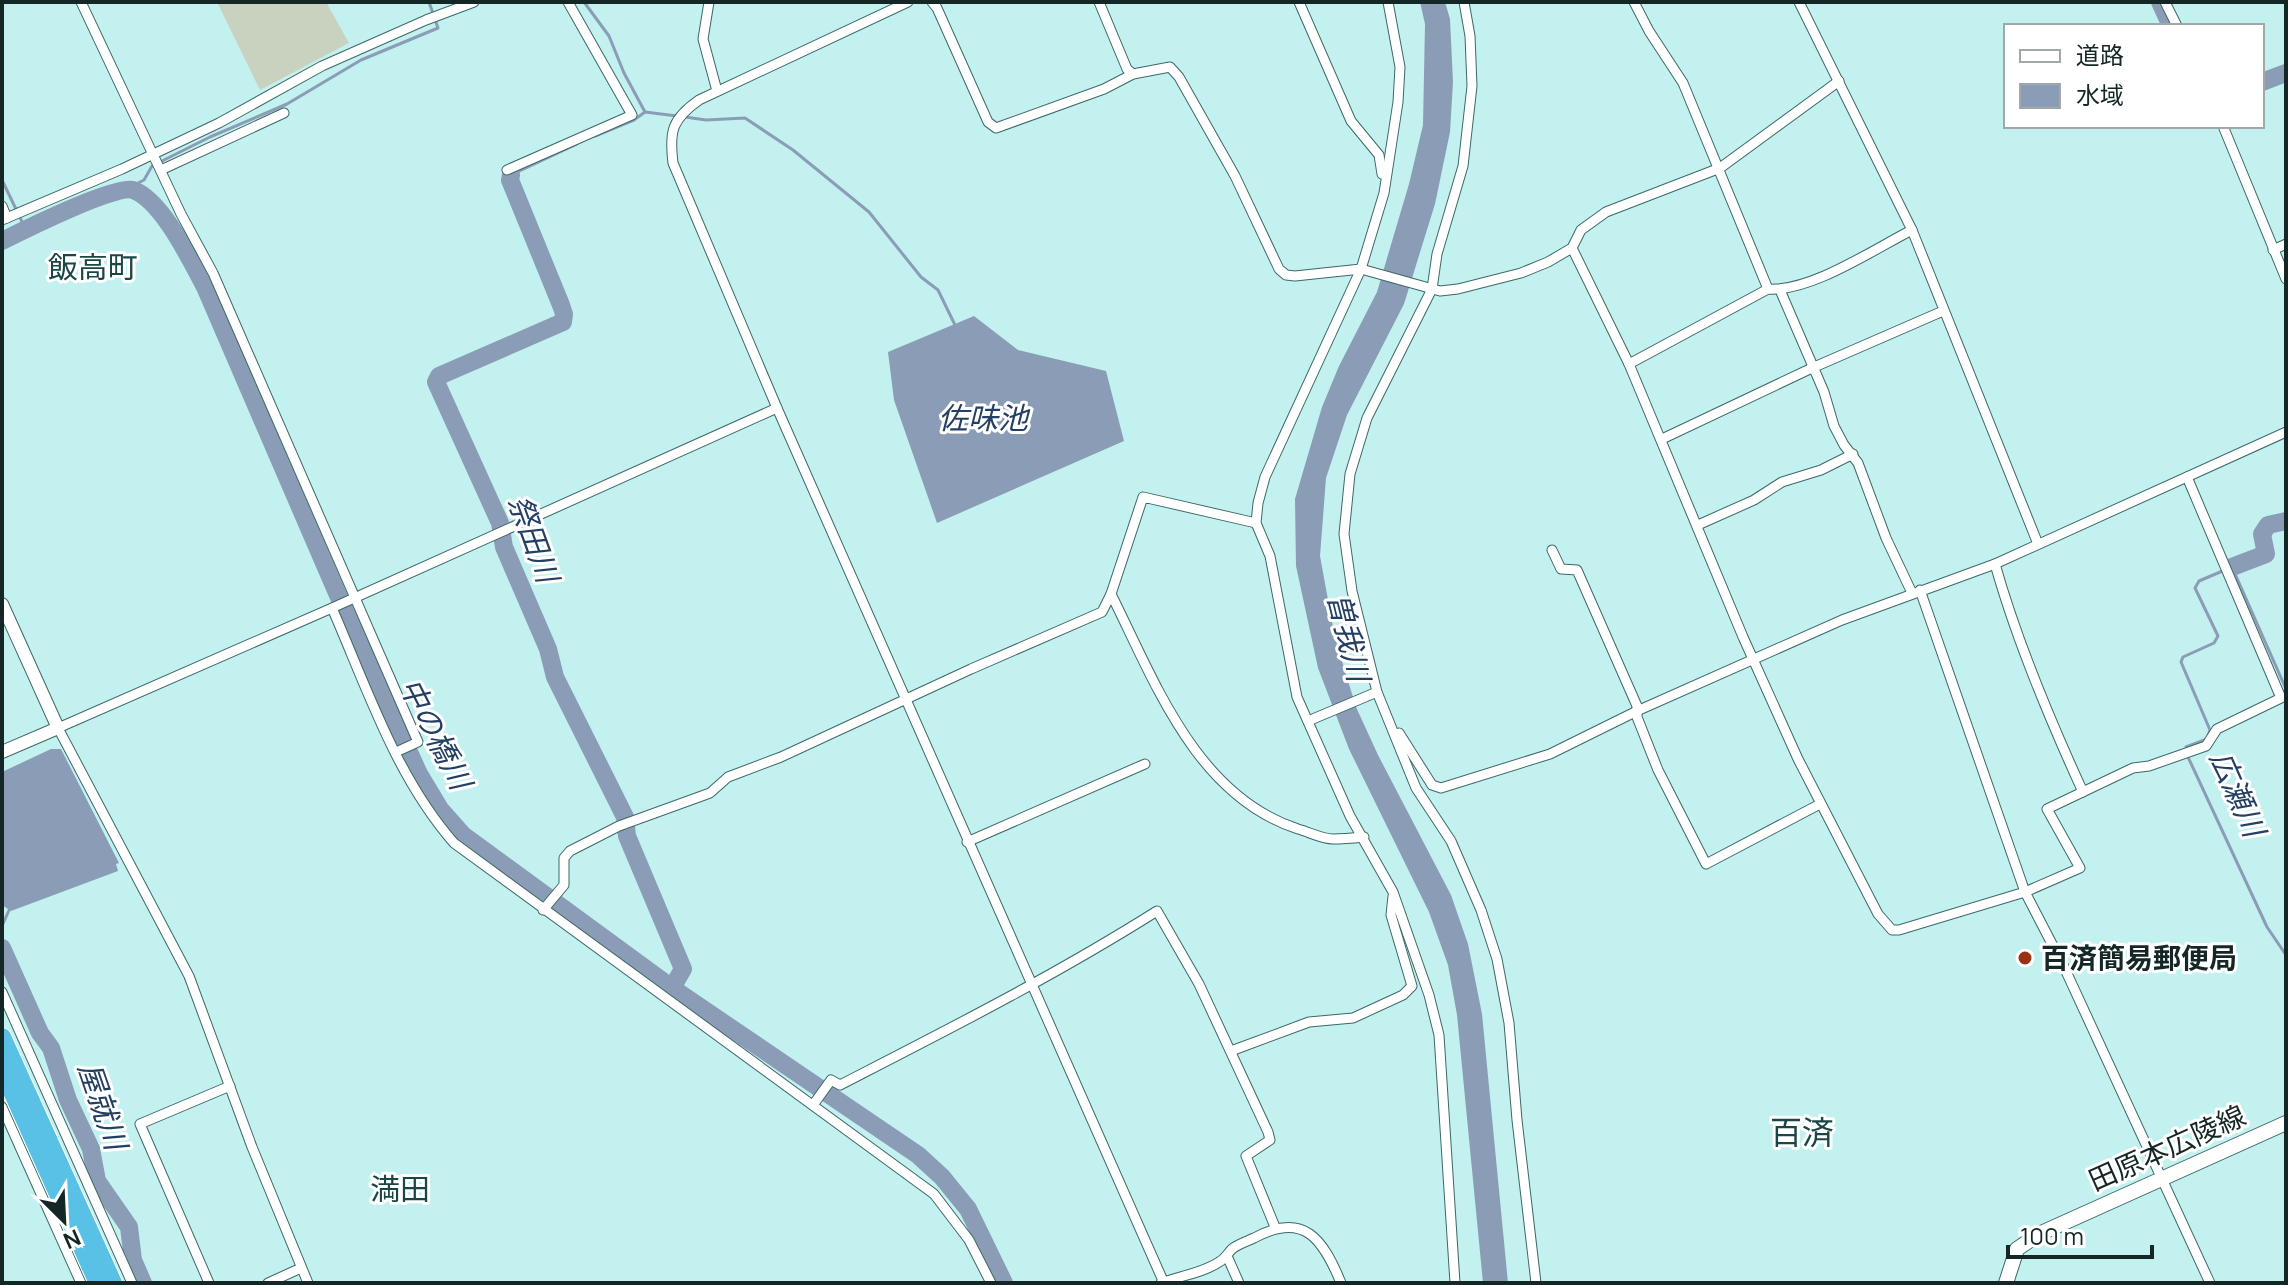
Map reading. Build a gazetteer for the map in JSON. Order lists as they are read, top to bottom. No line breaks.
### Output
{"streets":{"main road":["田原本広陵線"]},"districts":["飯高町","百済","満田"],"water":["佐味池","祭田川","曽我川","中の橋川","広瀬川","屋就川"],"places":["百済簡易郵便局"],"legend":["道路","水域"],"scale_bar":"100 m","north":"bottom right"}
